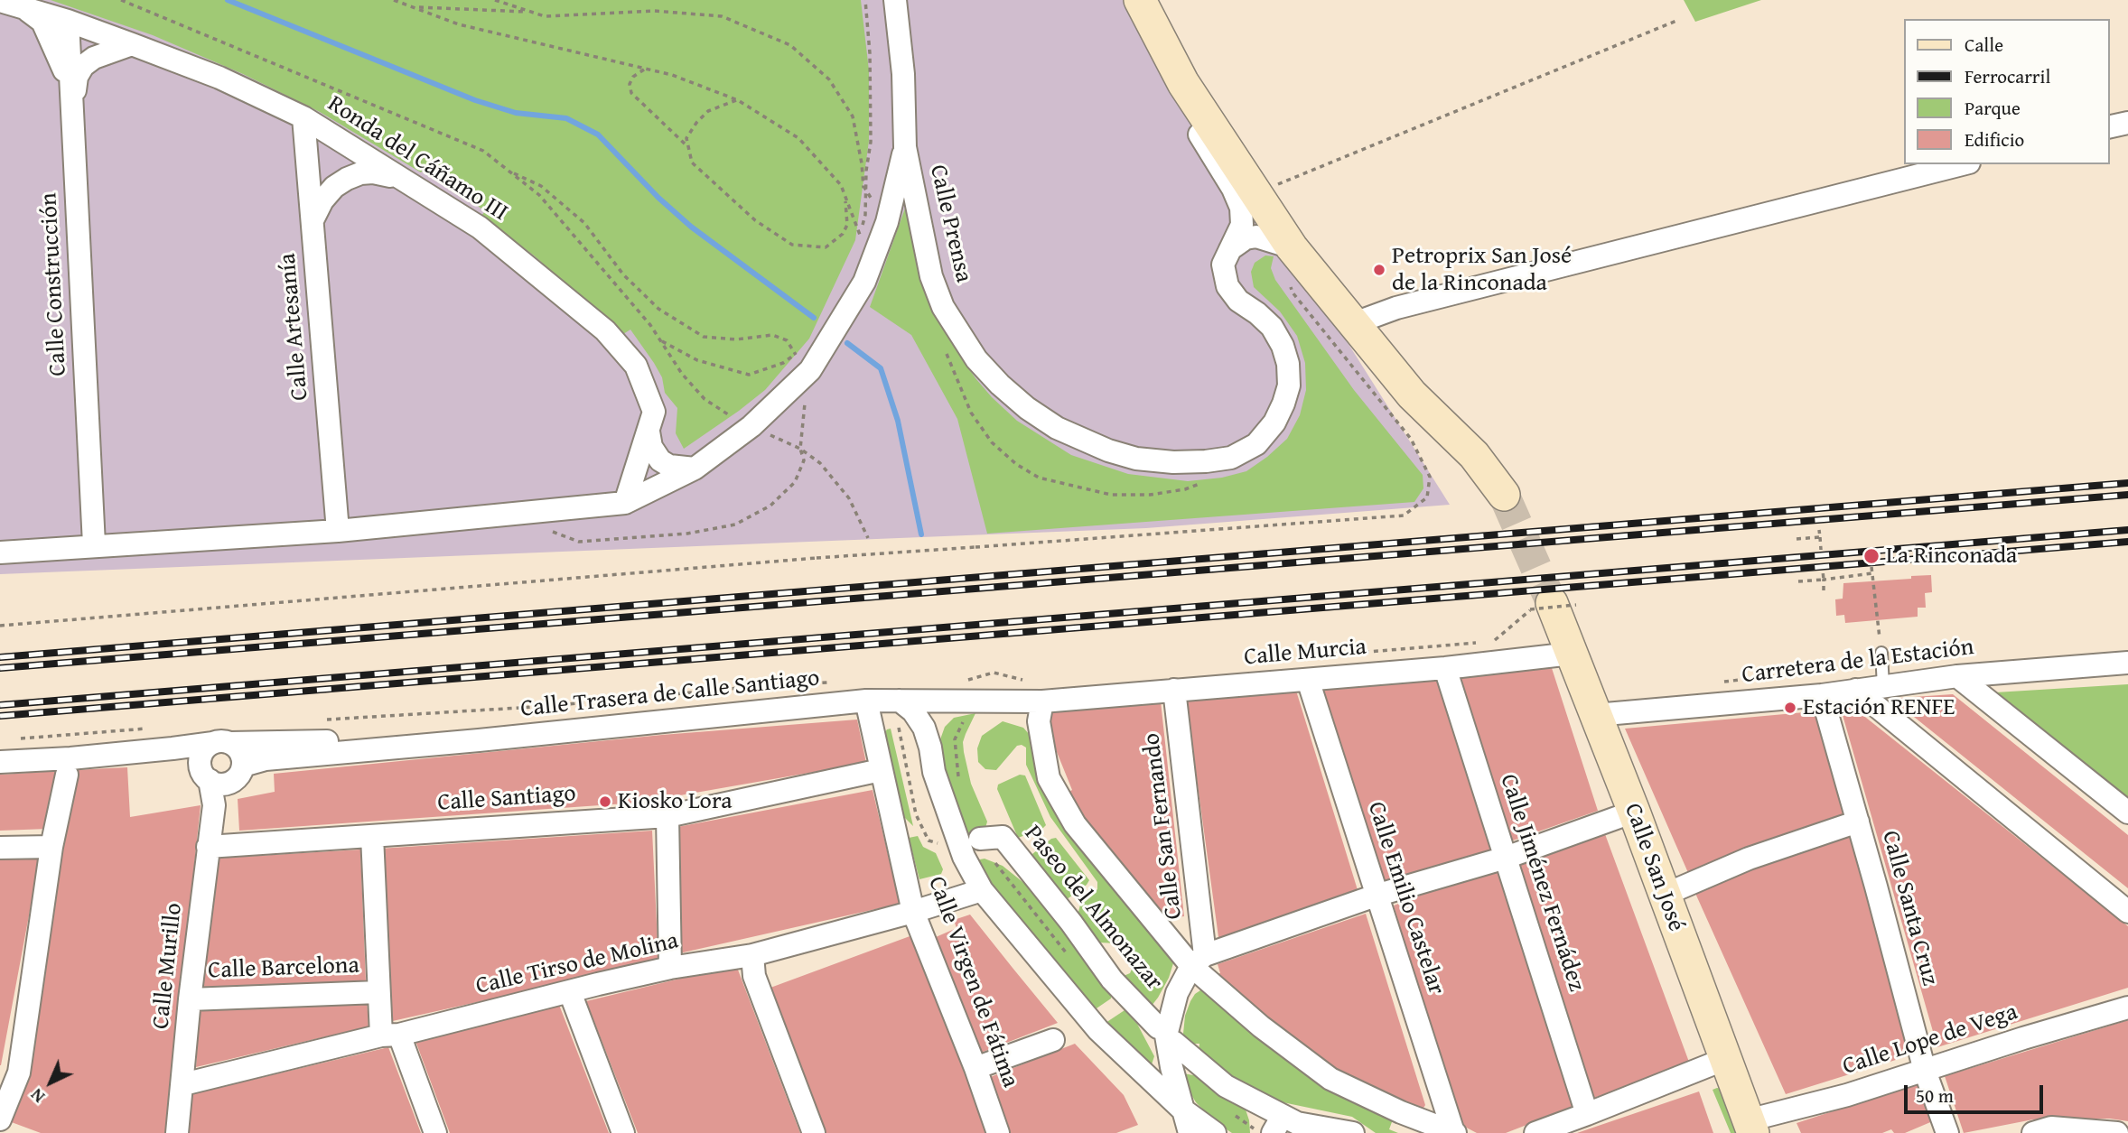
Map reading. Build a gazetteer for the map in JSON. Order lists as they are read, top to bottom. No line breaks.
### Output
{"streets":{"main road":["Calle San José"],"street":["Ronda del Cáñamo III","Calle Prensa","Calle Construcción","Calle Artesanía","Calle Murcia","Carretera de la Estación","Calle Trasera de Calle Santiago","Calle Santiago","Calle San Fernando","Calle Jiménez Fernádez","Calle Emilio Castelar","Paseo del Almonazar","Calle Santa Cruz","Calle Tirso de Molina","Calle Murillo","Calle Barcelona","Calle Virgen de Fátima","Calle Lope de Vega"]},"crossings":[["Ronda del Cáñamo III","Calle Construcción"],["Ronda del Cáñamo III","Calle Artesanía"],["Calle Murcia","Calle Trasera de Calle Santiago"],["Calle Murcia","Calle San Fernando"],["Calle Murcia","Calle San José"],["Calle Murcia","Calle Jiménez Fernádez"],["Calle Murcia","Calle Emilio Castelar"],["Carretera de la Estación","Calle San José"],["Carretera de la Estación","Calle Santa Cruz"],["Calle Trasera de Calle Santiago","Calle Murillo"],["Calle Trasera de Calle Santiago","Calle Virgen de Fátima"],["Calle Santiago","Calle Murillo"],["Calle Santiago","Calle Virgen de Fátima"],["Calle San José","Calle Lope de Vega"],["Calle Santa Cruz","Calle Lope de Vega"],["Calle Tirso de Molina","Calle Murillo"],["Calle Tirso de Molina","Calle Virgen de Fátima"],["Calle Murillo","Calle Barcelona"]],"places":["Petroprix San José de la Rinconada","La Rinconada","Estación RENFE","Kiosko Lora"],"legend":["Calle","Ferrocarril","Parque","Edificio"],"scale_bar":"50 m","north":"bottom left"}
